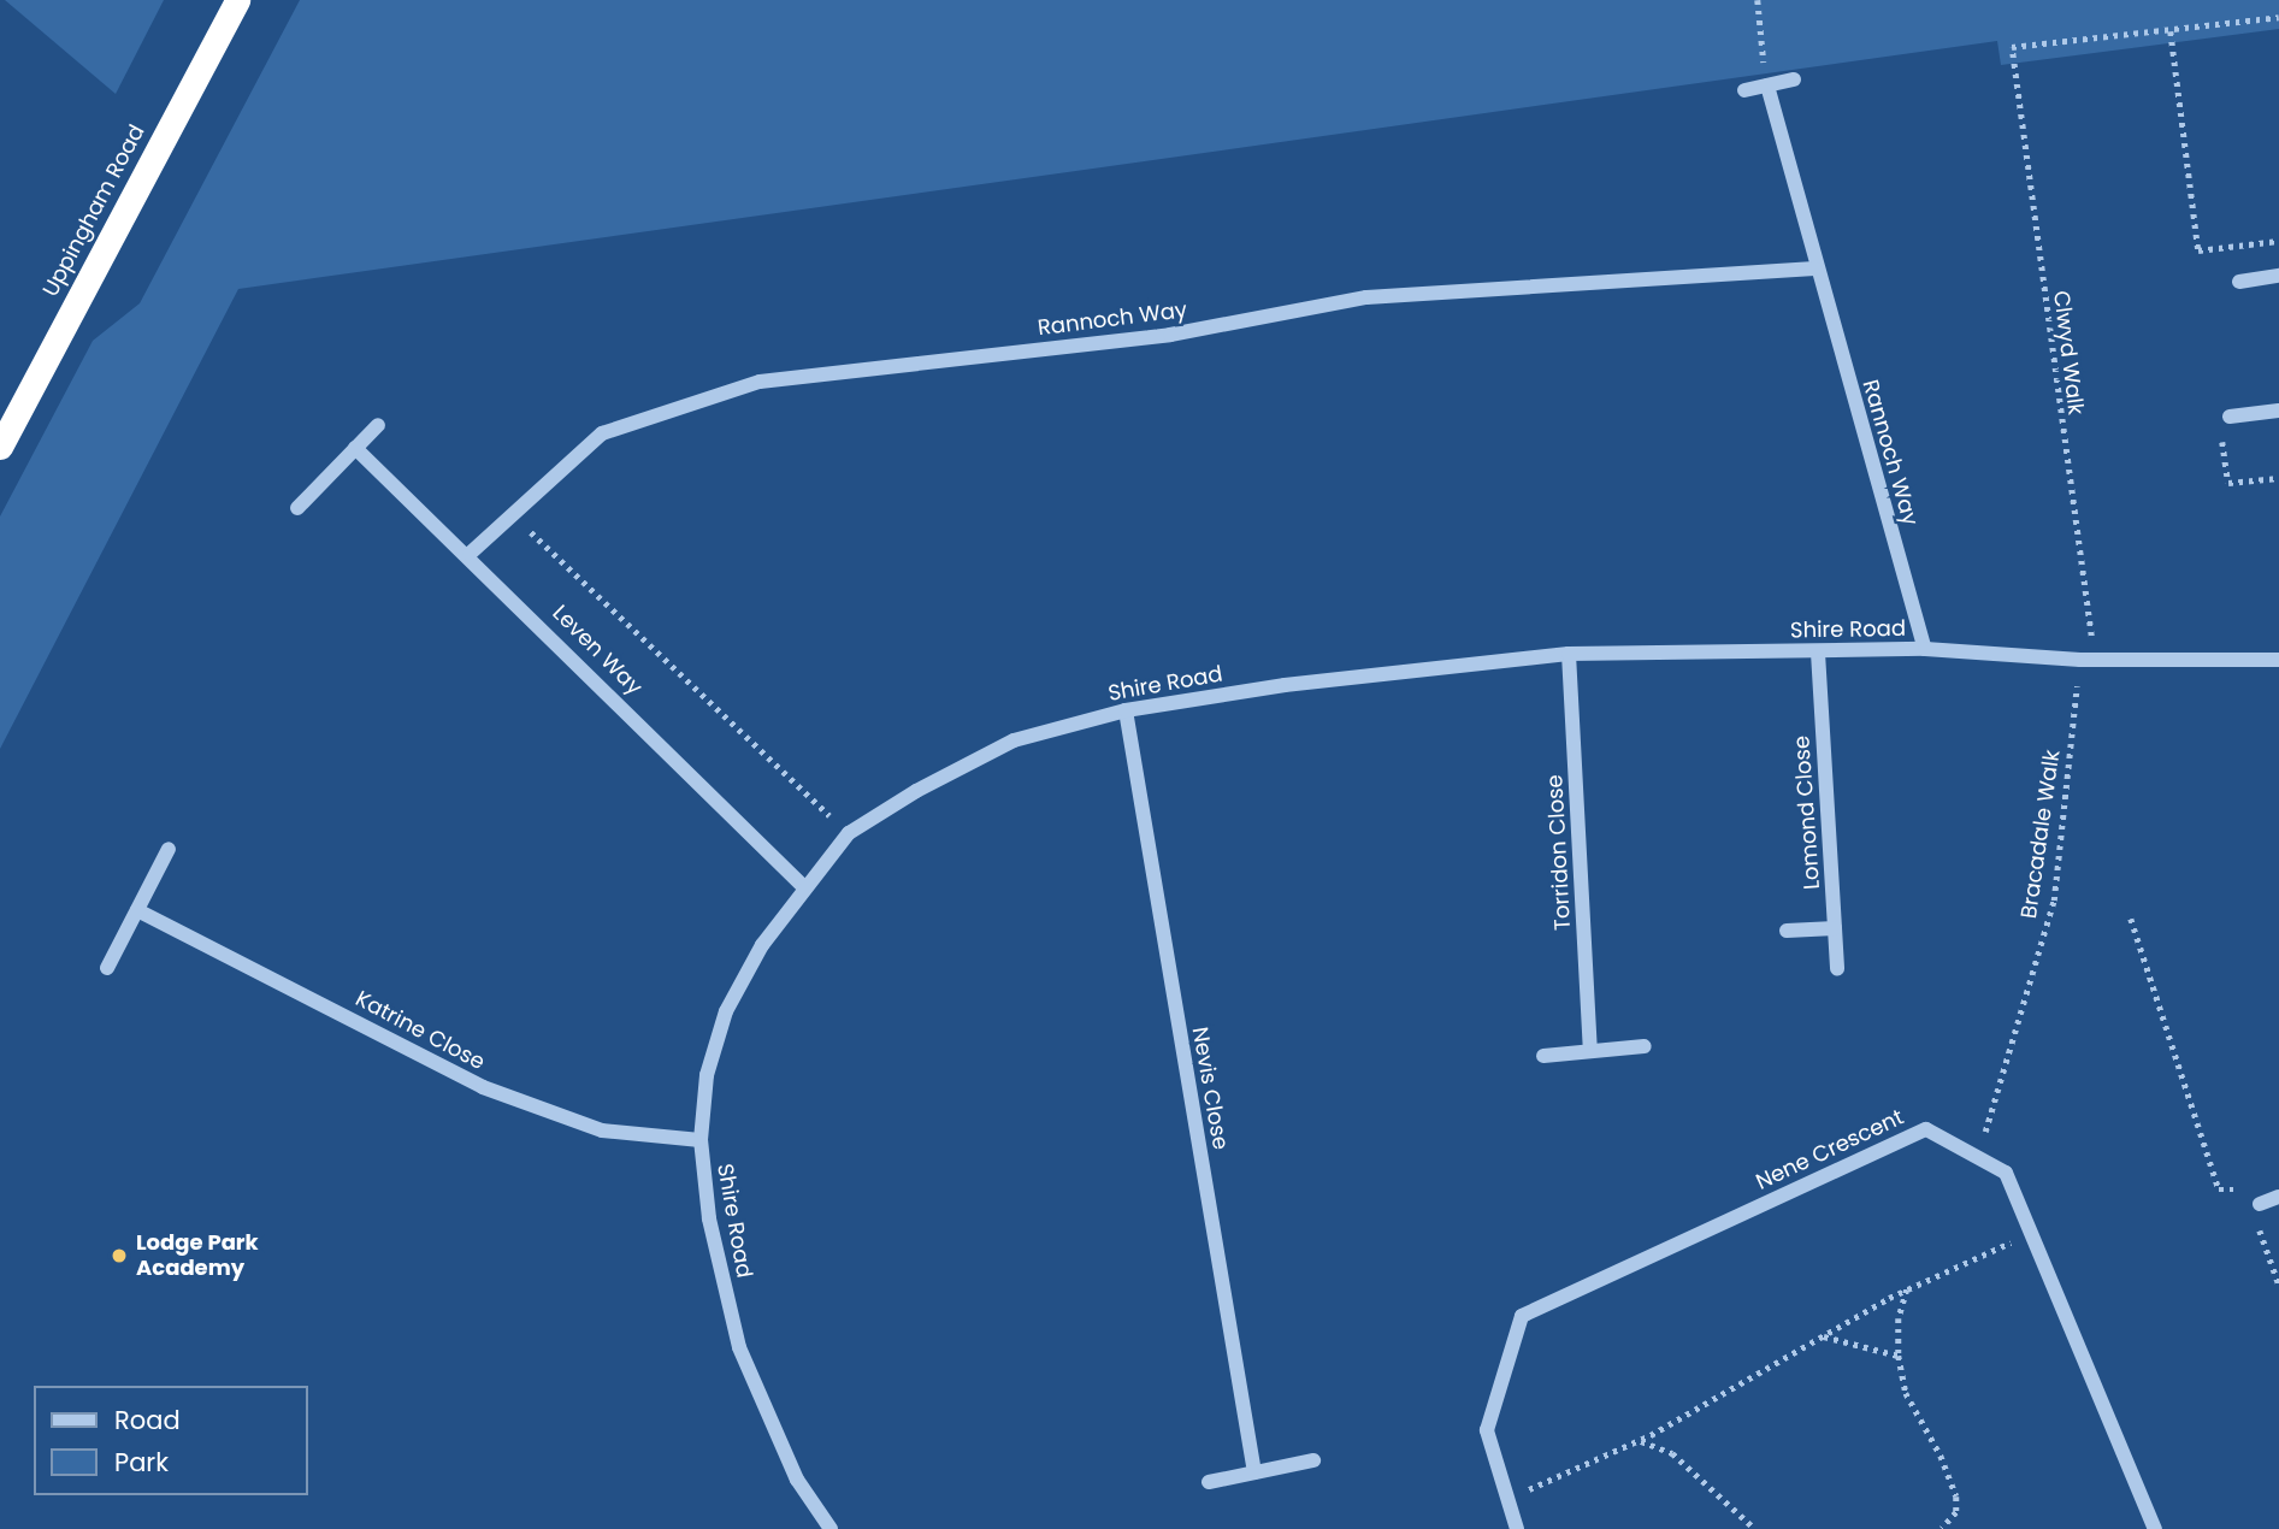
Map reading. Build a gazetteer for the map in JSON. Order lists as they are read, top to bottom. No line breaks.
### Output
{"streets":{"highway":["Uppingham Road"],"street":["Rannoch Way","Shire Road","Leven Way","Lomond Close","Torridon Close","Katrine Close","Nevis Close","Nene Crescent"],"path":["Clwyd Walk","Bracadale Walk"]},"crossings":[["Rannoch Way","Shire Road"],["Rannoch Way","Leven Way"],["Clwyd Walk","Shire Road"],["Shire Road","Leven Way"],["Shire Road","Lomond Close"],["Shire Road","Bracadale Walk"],["Shire Road","Torridon Close"],["Shire Road","Katrine Close"],["Shire Road","Nevis Close"],["Bracadale Walk","Nene Crescent"]],"places":["Lodge Park Academy"],"legend":["Road","Park"]}
